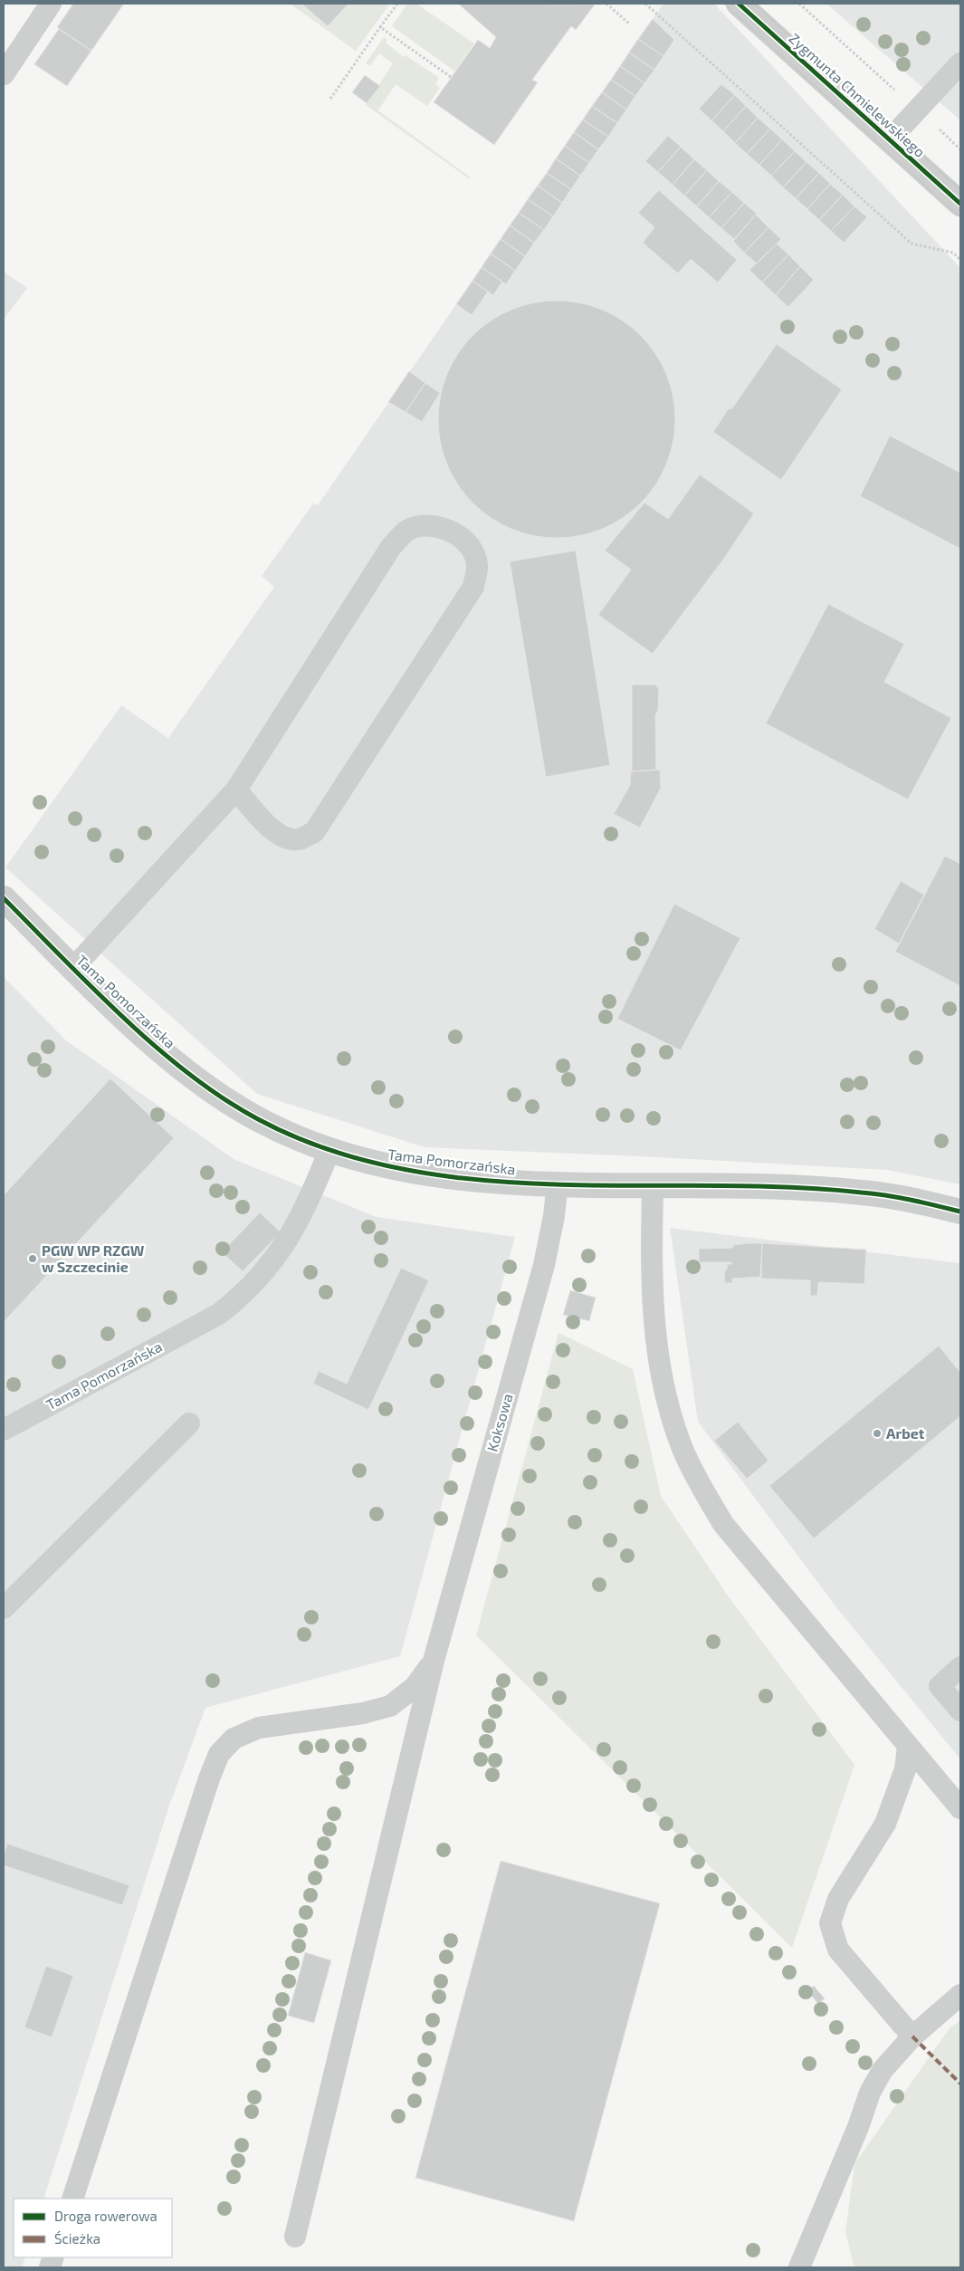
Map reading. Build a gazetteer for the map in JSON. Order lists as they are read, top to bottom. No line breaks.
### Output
{"streets":{"street":["Zygmunta Chmielewskiego","Tama Pomorzańska"],"lane":["Koksowa"]},"crossings":[["Tama Pomorzańska","Koksowa"]],"places":["PGW WP RZGW w Szczecinie","Arbet"],"legend":["Droga rowerowa","Ścieżka"]}
